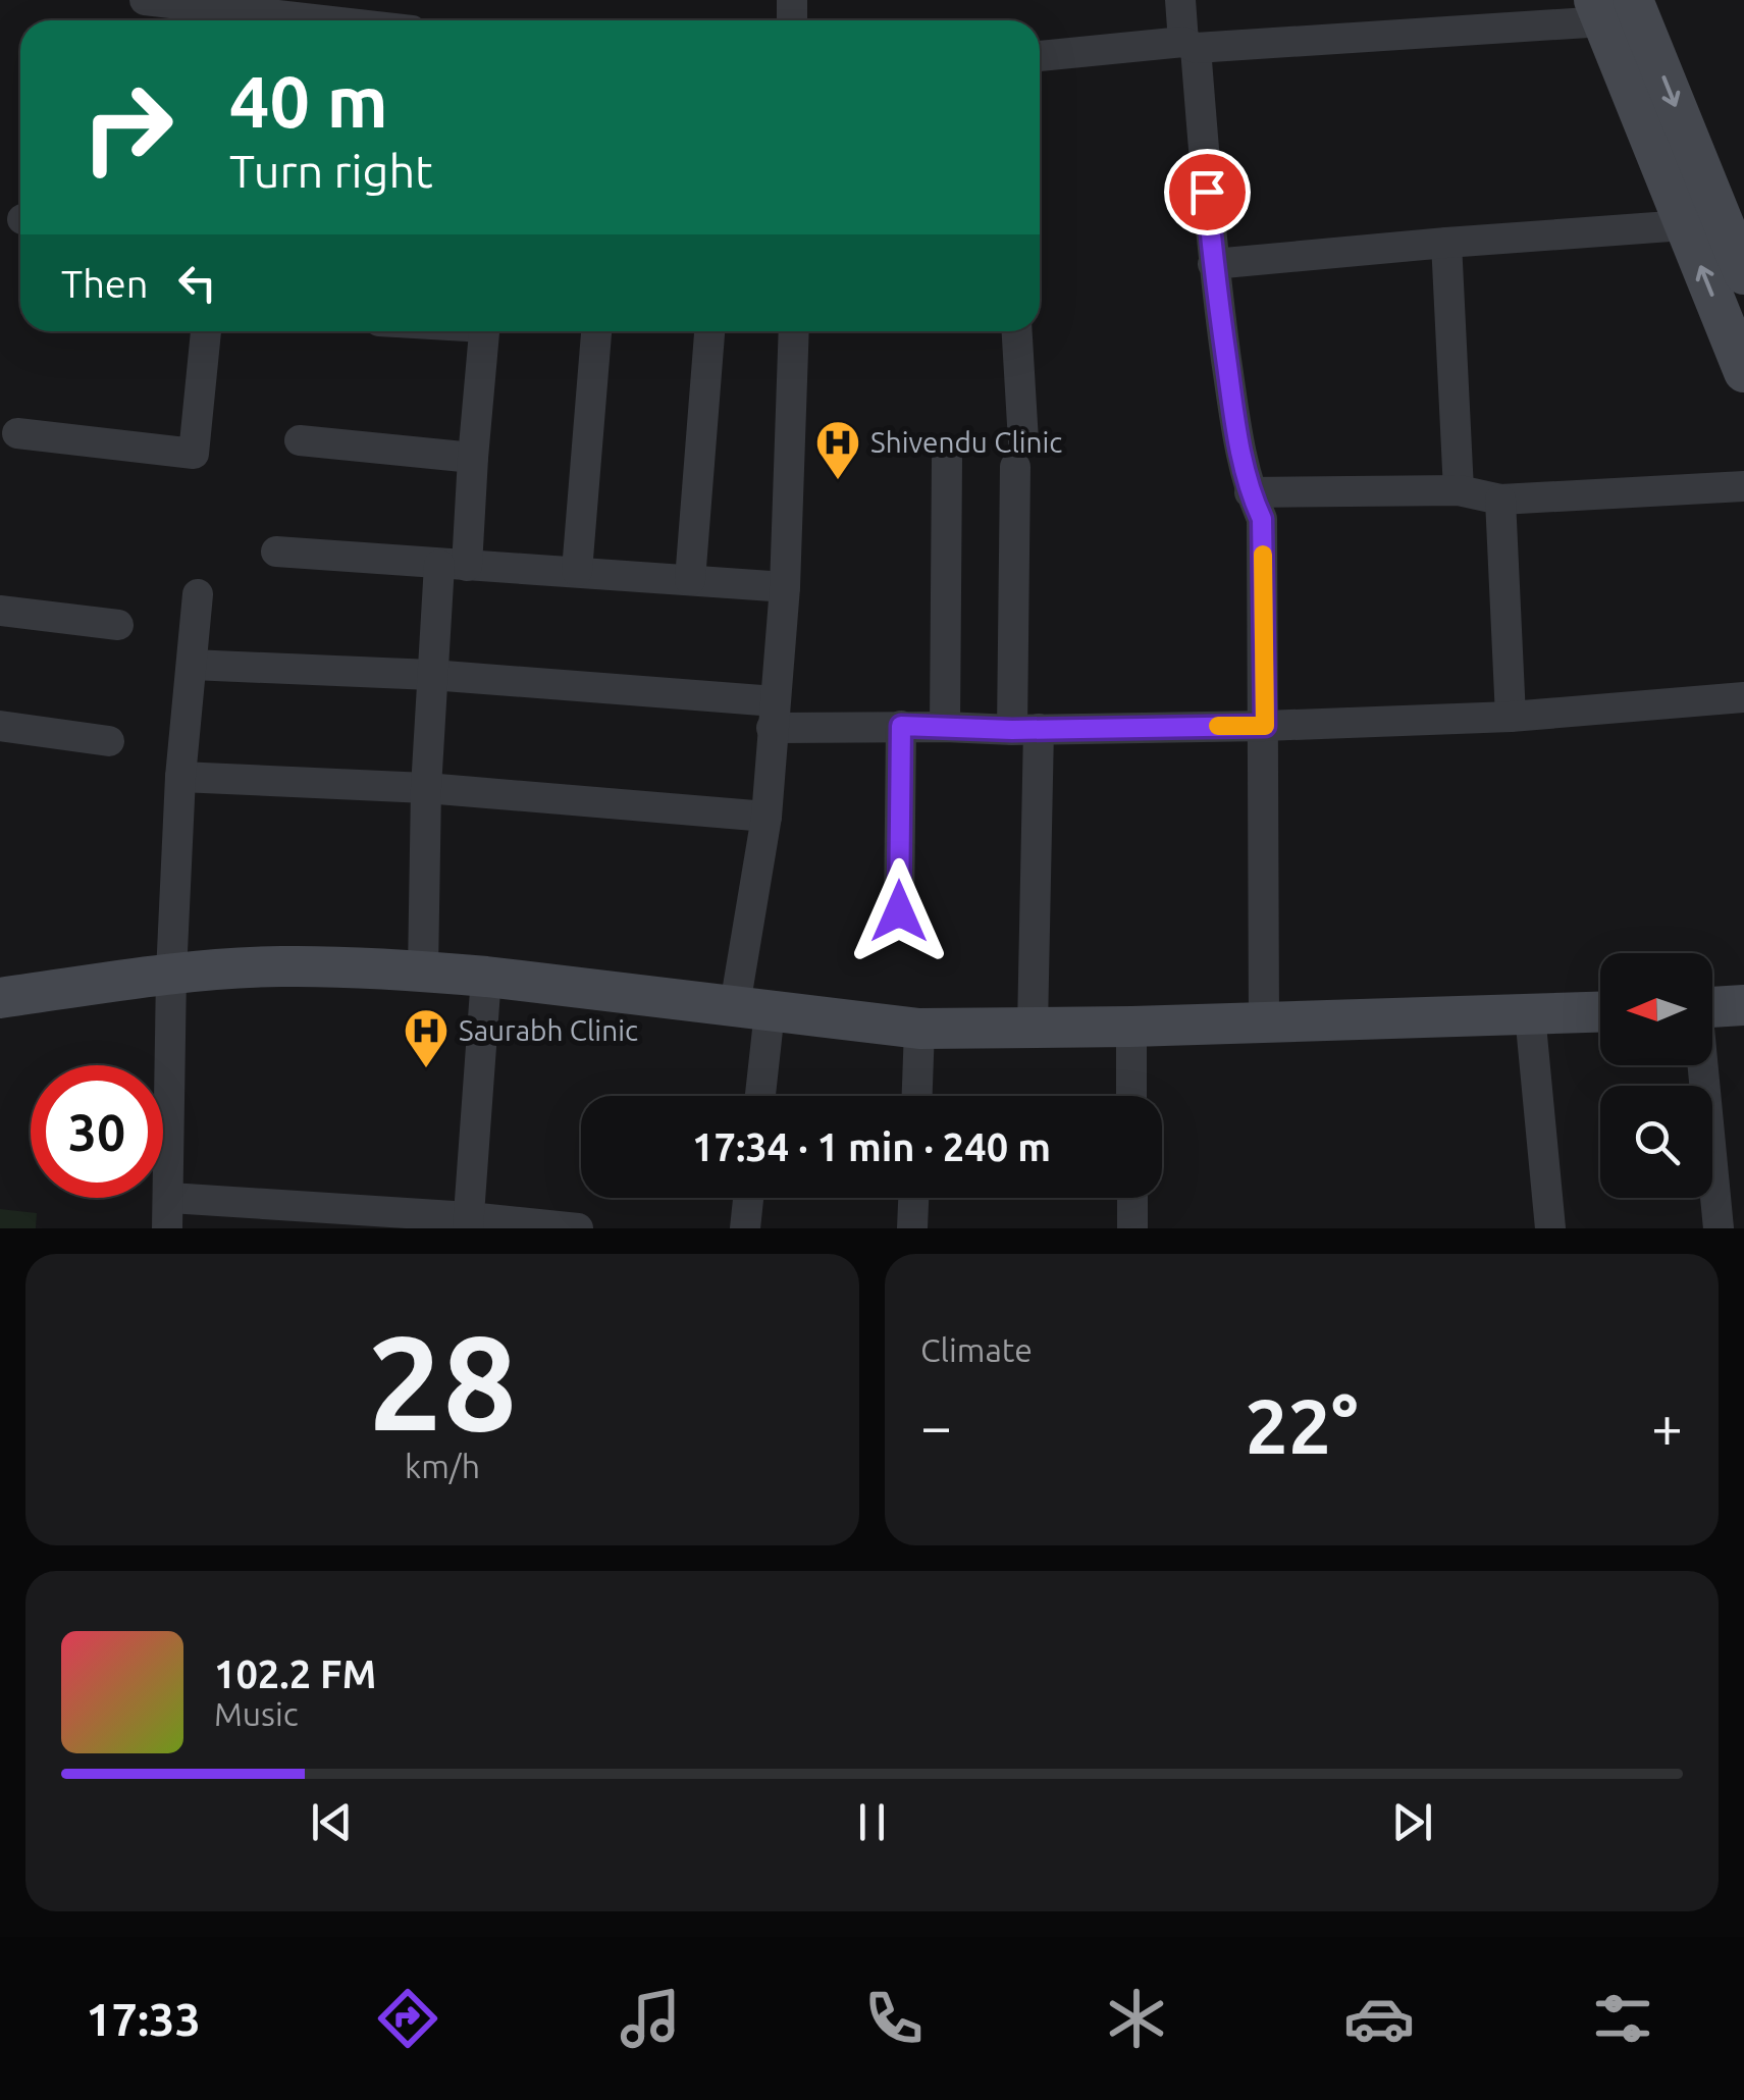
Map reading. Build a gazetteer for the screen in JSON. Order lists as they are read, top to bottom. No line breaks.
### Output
{"places":{"hospital":["Shivendu Clinic","Saurabh Clinic"]},"north":"left","page":{"turn":["40 m","Turn right"],"then":"Then","limit":"30","trip":"17:34 · 1 min · 240 m","tile":[["28","km/h"],"Climate"],"heat":["−","22°","+"],"song":["102.2 FM","Music"],"tabs":"17:33"}}
